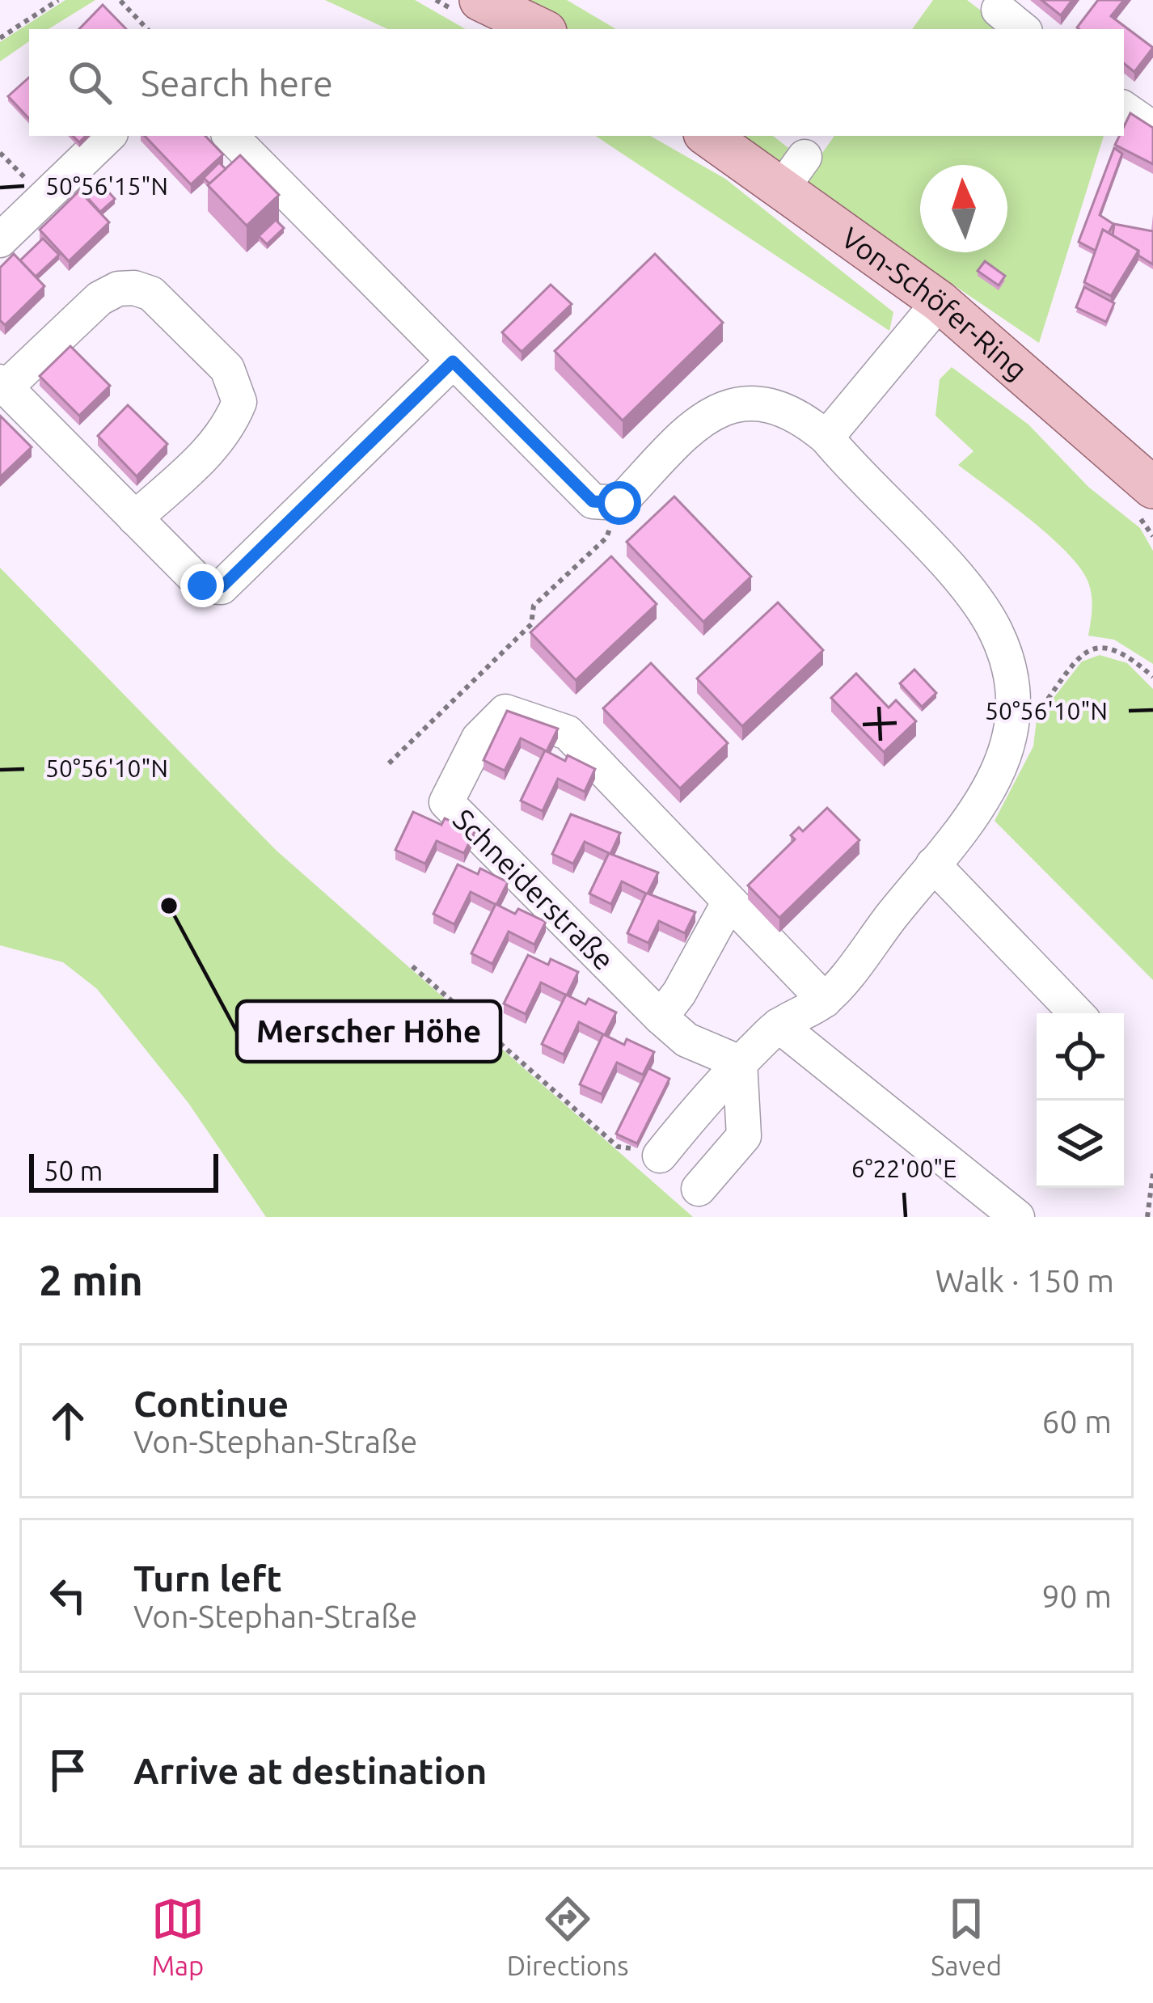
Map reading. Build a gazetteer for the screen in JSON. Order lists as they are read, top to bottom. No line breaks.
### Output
{"streets":{"main road":["Von-Schöfer-Ring"],"street":["Schneiderstraße"]},"places":["Merscher Höhe"],"scale_bar":"50 m","north":"top","page":{"search":"Search here","scale":"50 m","heading":["2 min","Walk · 150 m"],"list":[["Continue","Von-Stephan-Straße","60 m"],["Turn left","Von-Stephan-Straße","90 m"],"Arrive at destination"],"nav":["Map","Directions","Saved"]},"coordinates":["50°56'15\"N","50°56'10\"N","6°22'00\"E"]}
